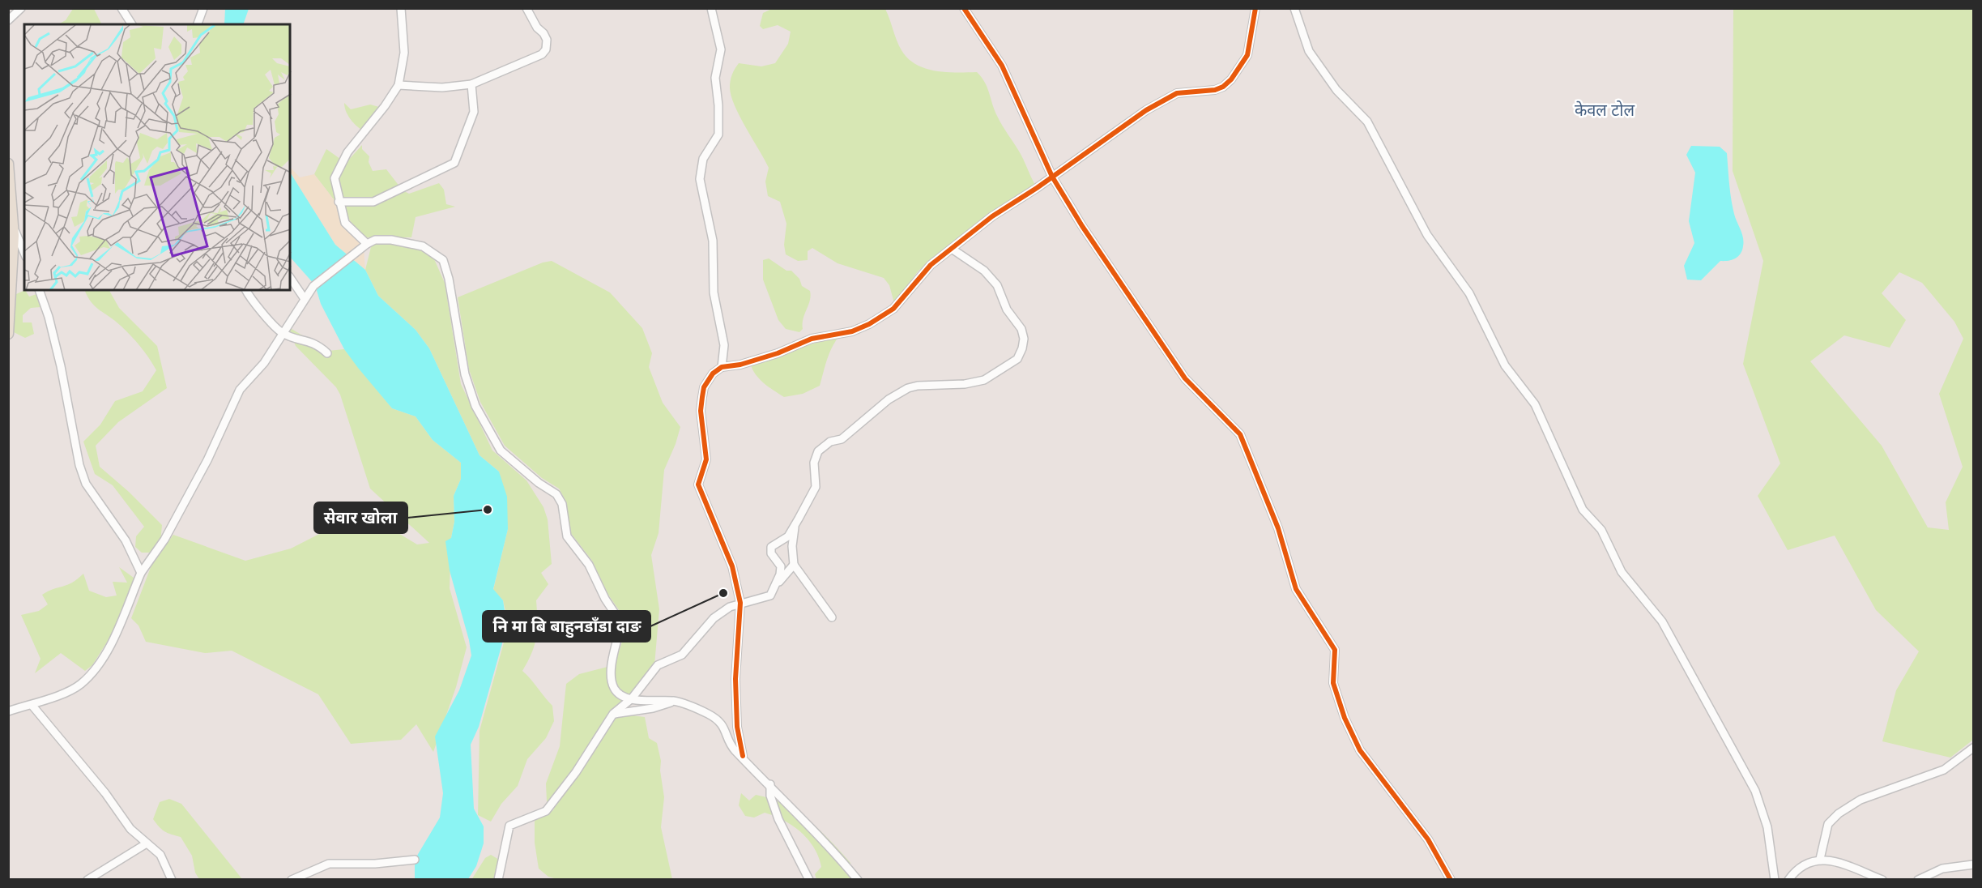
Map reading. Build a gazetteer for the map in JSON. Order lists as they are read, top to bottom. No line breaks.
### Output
{"districts":["केवल टोल"],"places":["सेवार खोला","नि मा बि बाहुनडाँडा दाङ"]}
